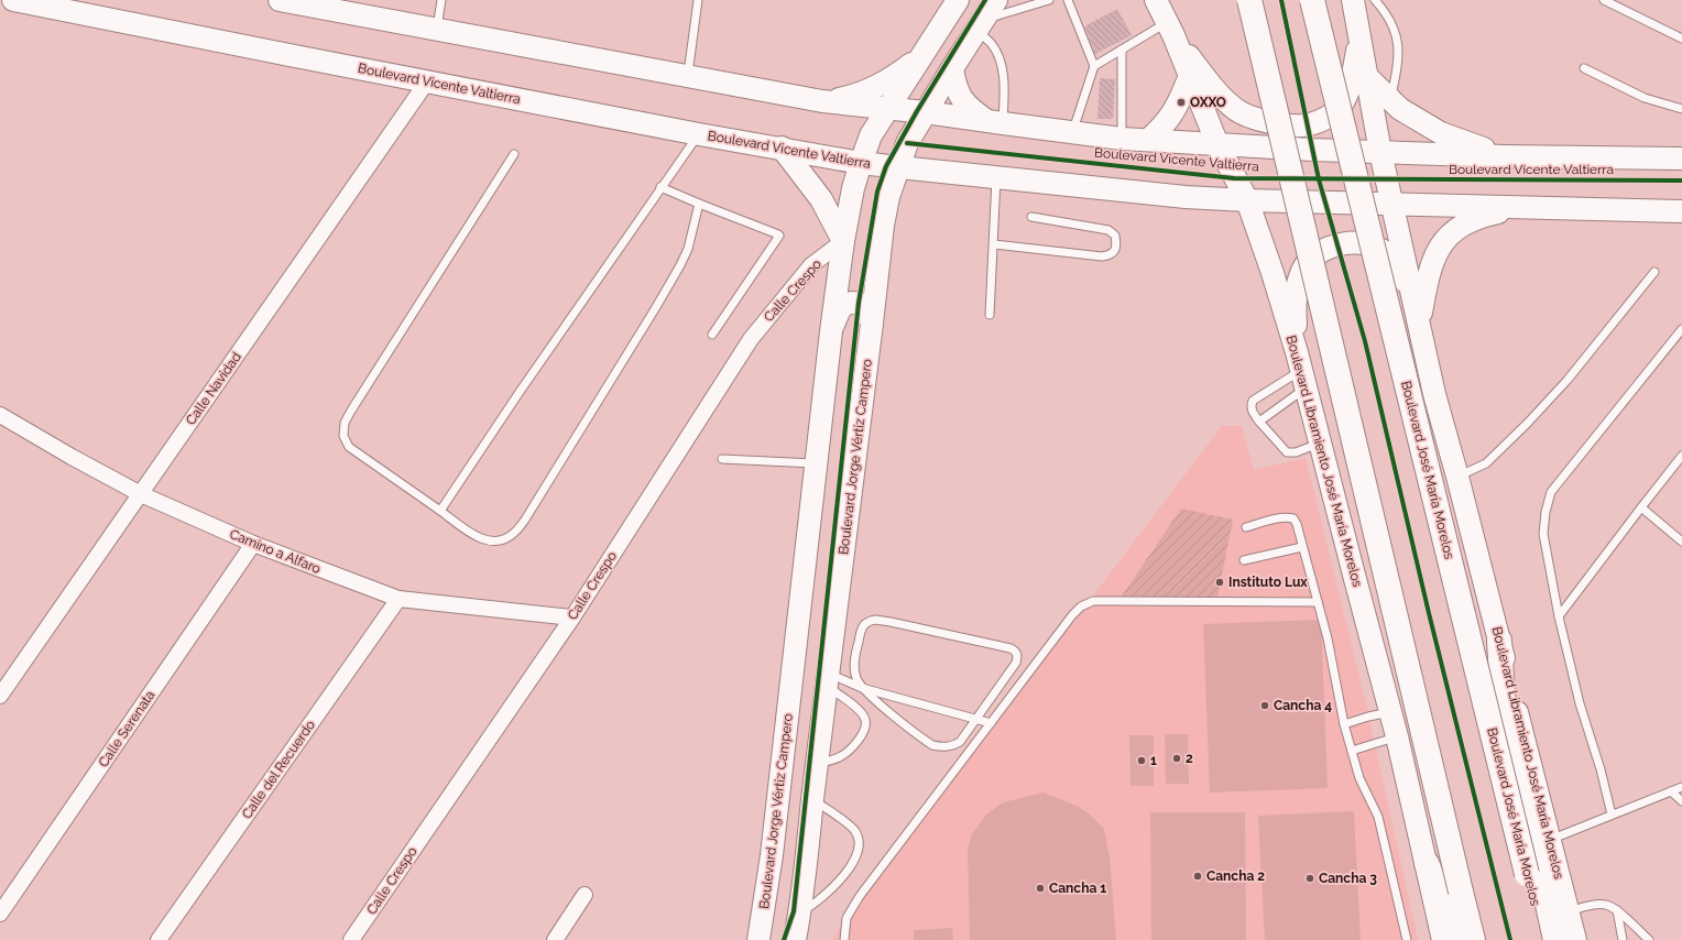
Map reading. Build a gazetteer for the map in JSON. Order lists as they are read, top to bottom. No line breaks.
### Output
{"streets":{"main road":["Boulevard Vicente Valtierra","Boulevard Jorge Vértiz Campero","Boulevard Libramiento José María Morelos","Boulevard José María Morelos"],"street":["Calle Crespo","Calle Navidad","Camino a Alfaro","Calle Serenata","Calle del Recuerdo"]},"crossings":[["Boulevard Vicente Valtierra","Calle Navidad"],["Boulevard Vicente Valtierra","Boulevard Jorge Vértiz Campero"],["Boulevard Vicente Valtierra","Boulevard Libramiento José María Morelos"],["Calle Crespo","Boulevard Jorge Vértiz Campero"],["Calle Crespo","Camino a Alfaro"],["Calle Navidad","Camino a Alfaro"],["Camino a Alfaro","Calle Serenata"],["Camino a Alfaro","Calle del Recuerdo"]],"places":["OXXO","Instituto Lux","Cancha 4","2","1","Cancha 2","Cancha 3","Cancha 1"]}
